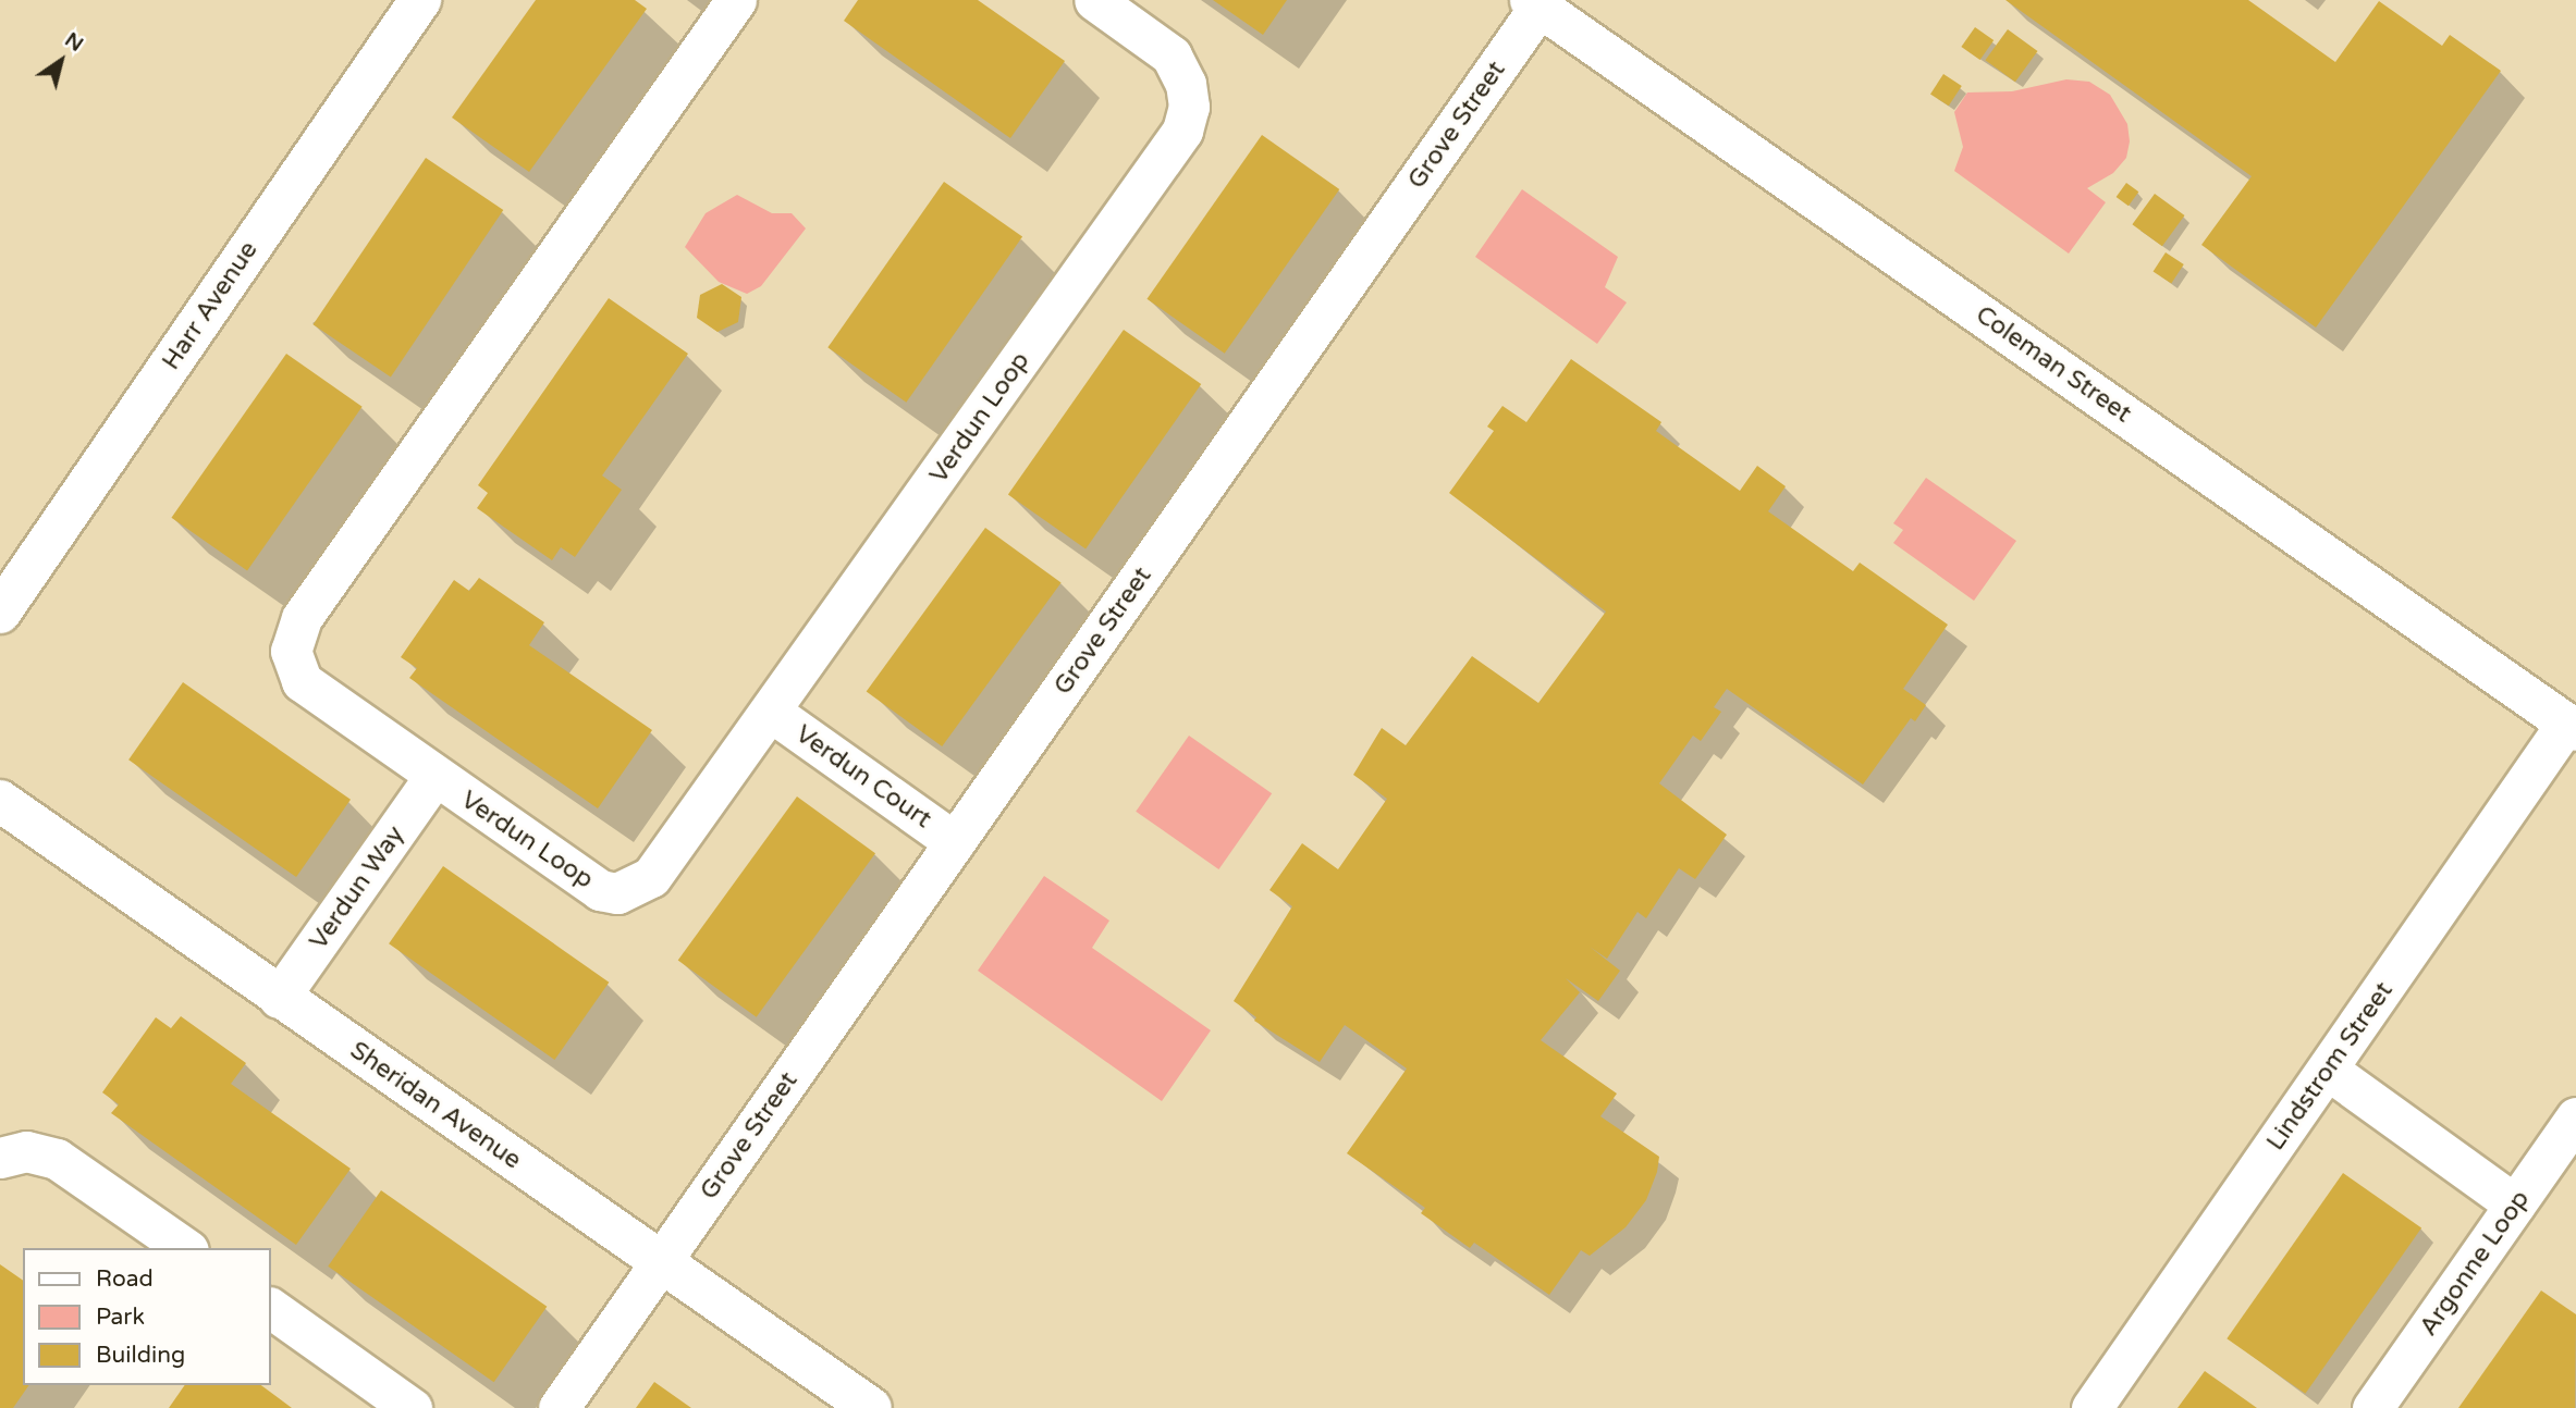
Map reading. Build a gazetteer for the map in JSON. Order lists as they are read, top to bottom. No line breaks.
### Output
{"streets":{"street":["Grove Street","Harr Avenue","Coleman Street","Verdun Loop","Verdun Court","Verdun Way","Lindstrom Street","Sheridan Avenue","Argonne Loop"]},"crossings":[["Grove Street","Coleman Street"],["Grove Street","Verdun Court"],["Grove Street","Sheridan Avenue"],["Coleman Street","Lindstrom Street"],["Verdun Loop","Verdun Court"],["Verdun Loop","Verdun Way"],["Verdun Way","Sheridan Avenue"]],"legend":["Road","Park","Building"],"north":"top right"}
